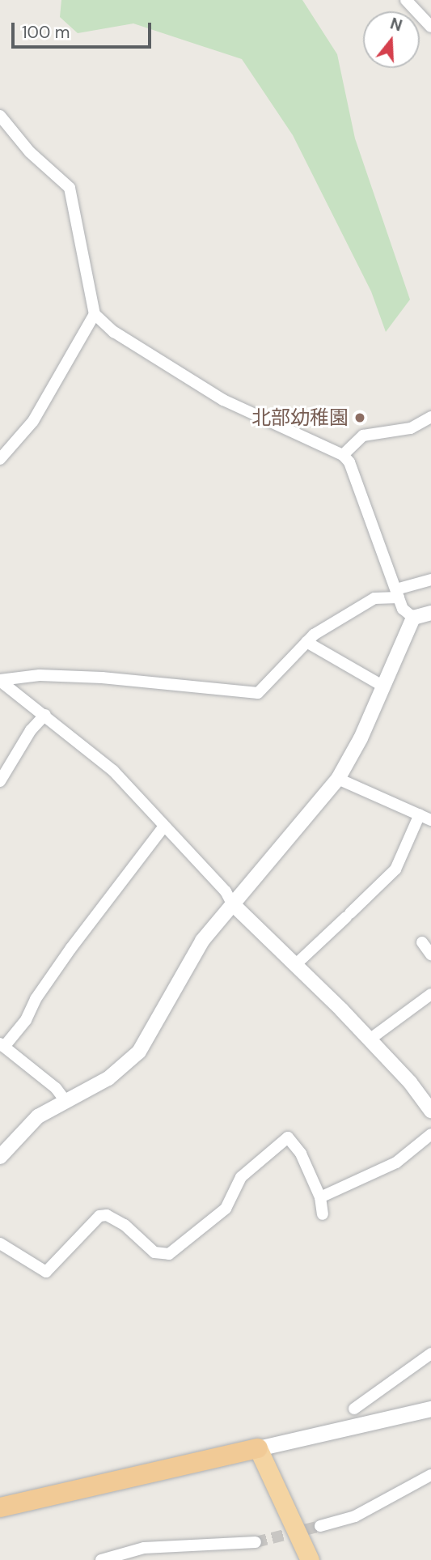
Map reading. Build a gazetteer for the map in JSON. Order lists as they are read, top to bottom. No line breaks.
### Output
{"places":["北部幼稚園"],"scale_bar":"100 m","north":"top"}
